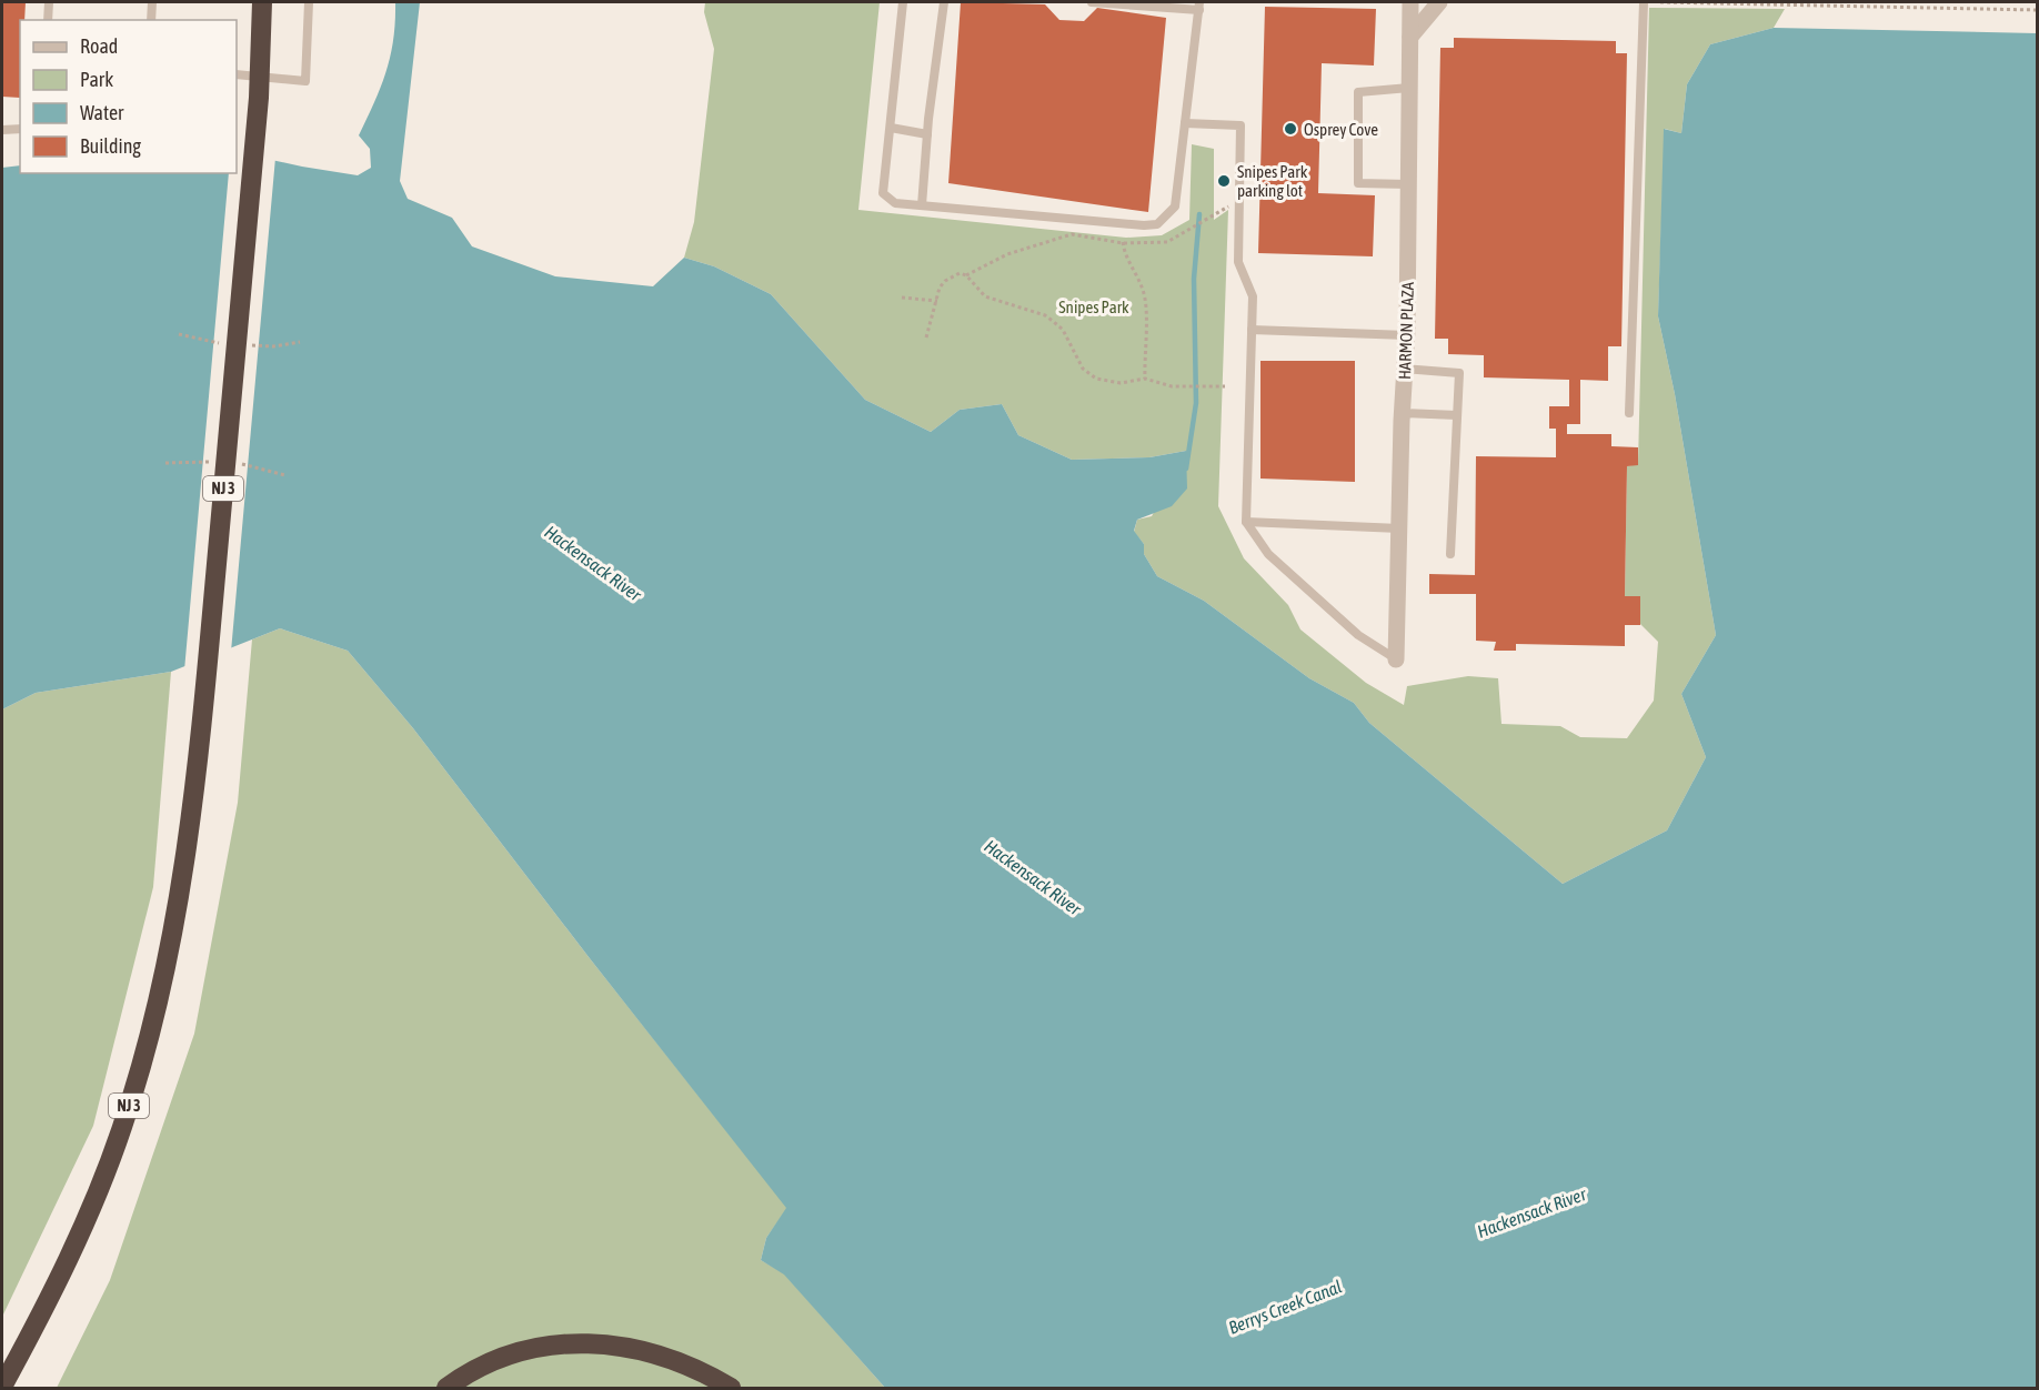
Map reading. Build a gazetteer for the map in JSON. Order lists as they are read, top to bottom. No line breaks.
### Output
{"streets":{"highway":["NJ 3"],"street":["HARMON PLAZA"]},"water":["Hackensack River","Berrys Creek Canal"],"parks":["Snipes Park"],"places":["Osprey Cove","Snipes Park parking lot"],"legend":["Road","Park","Water","Building"]}
